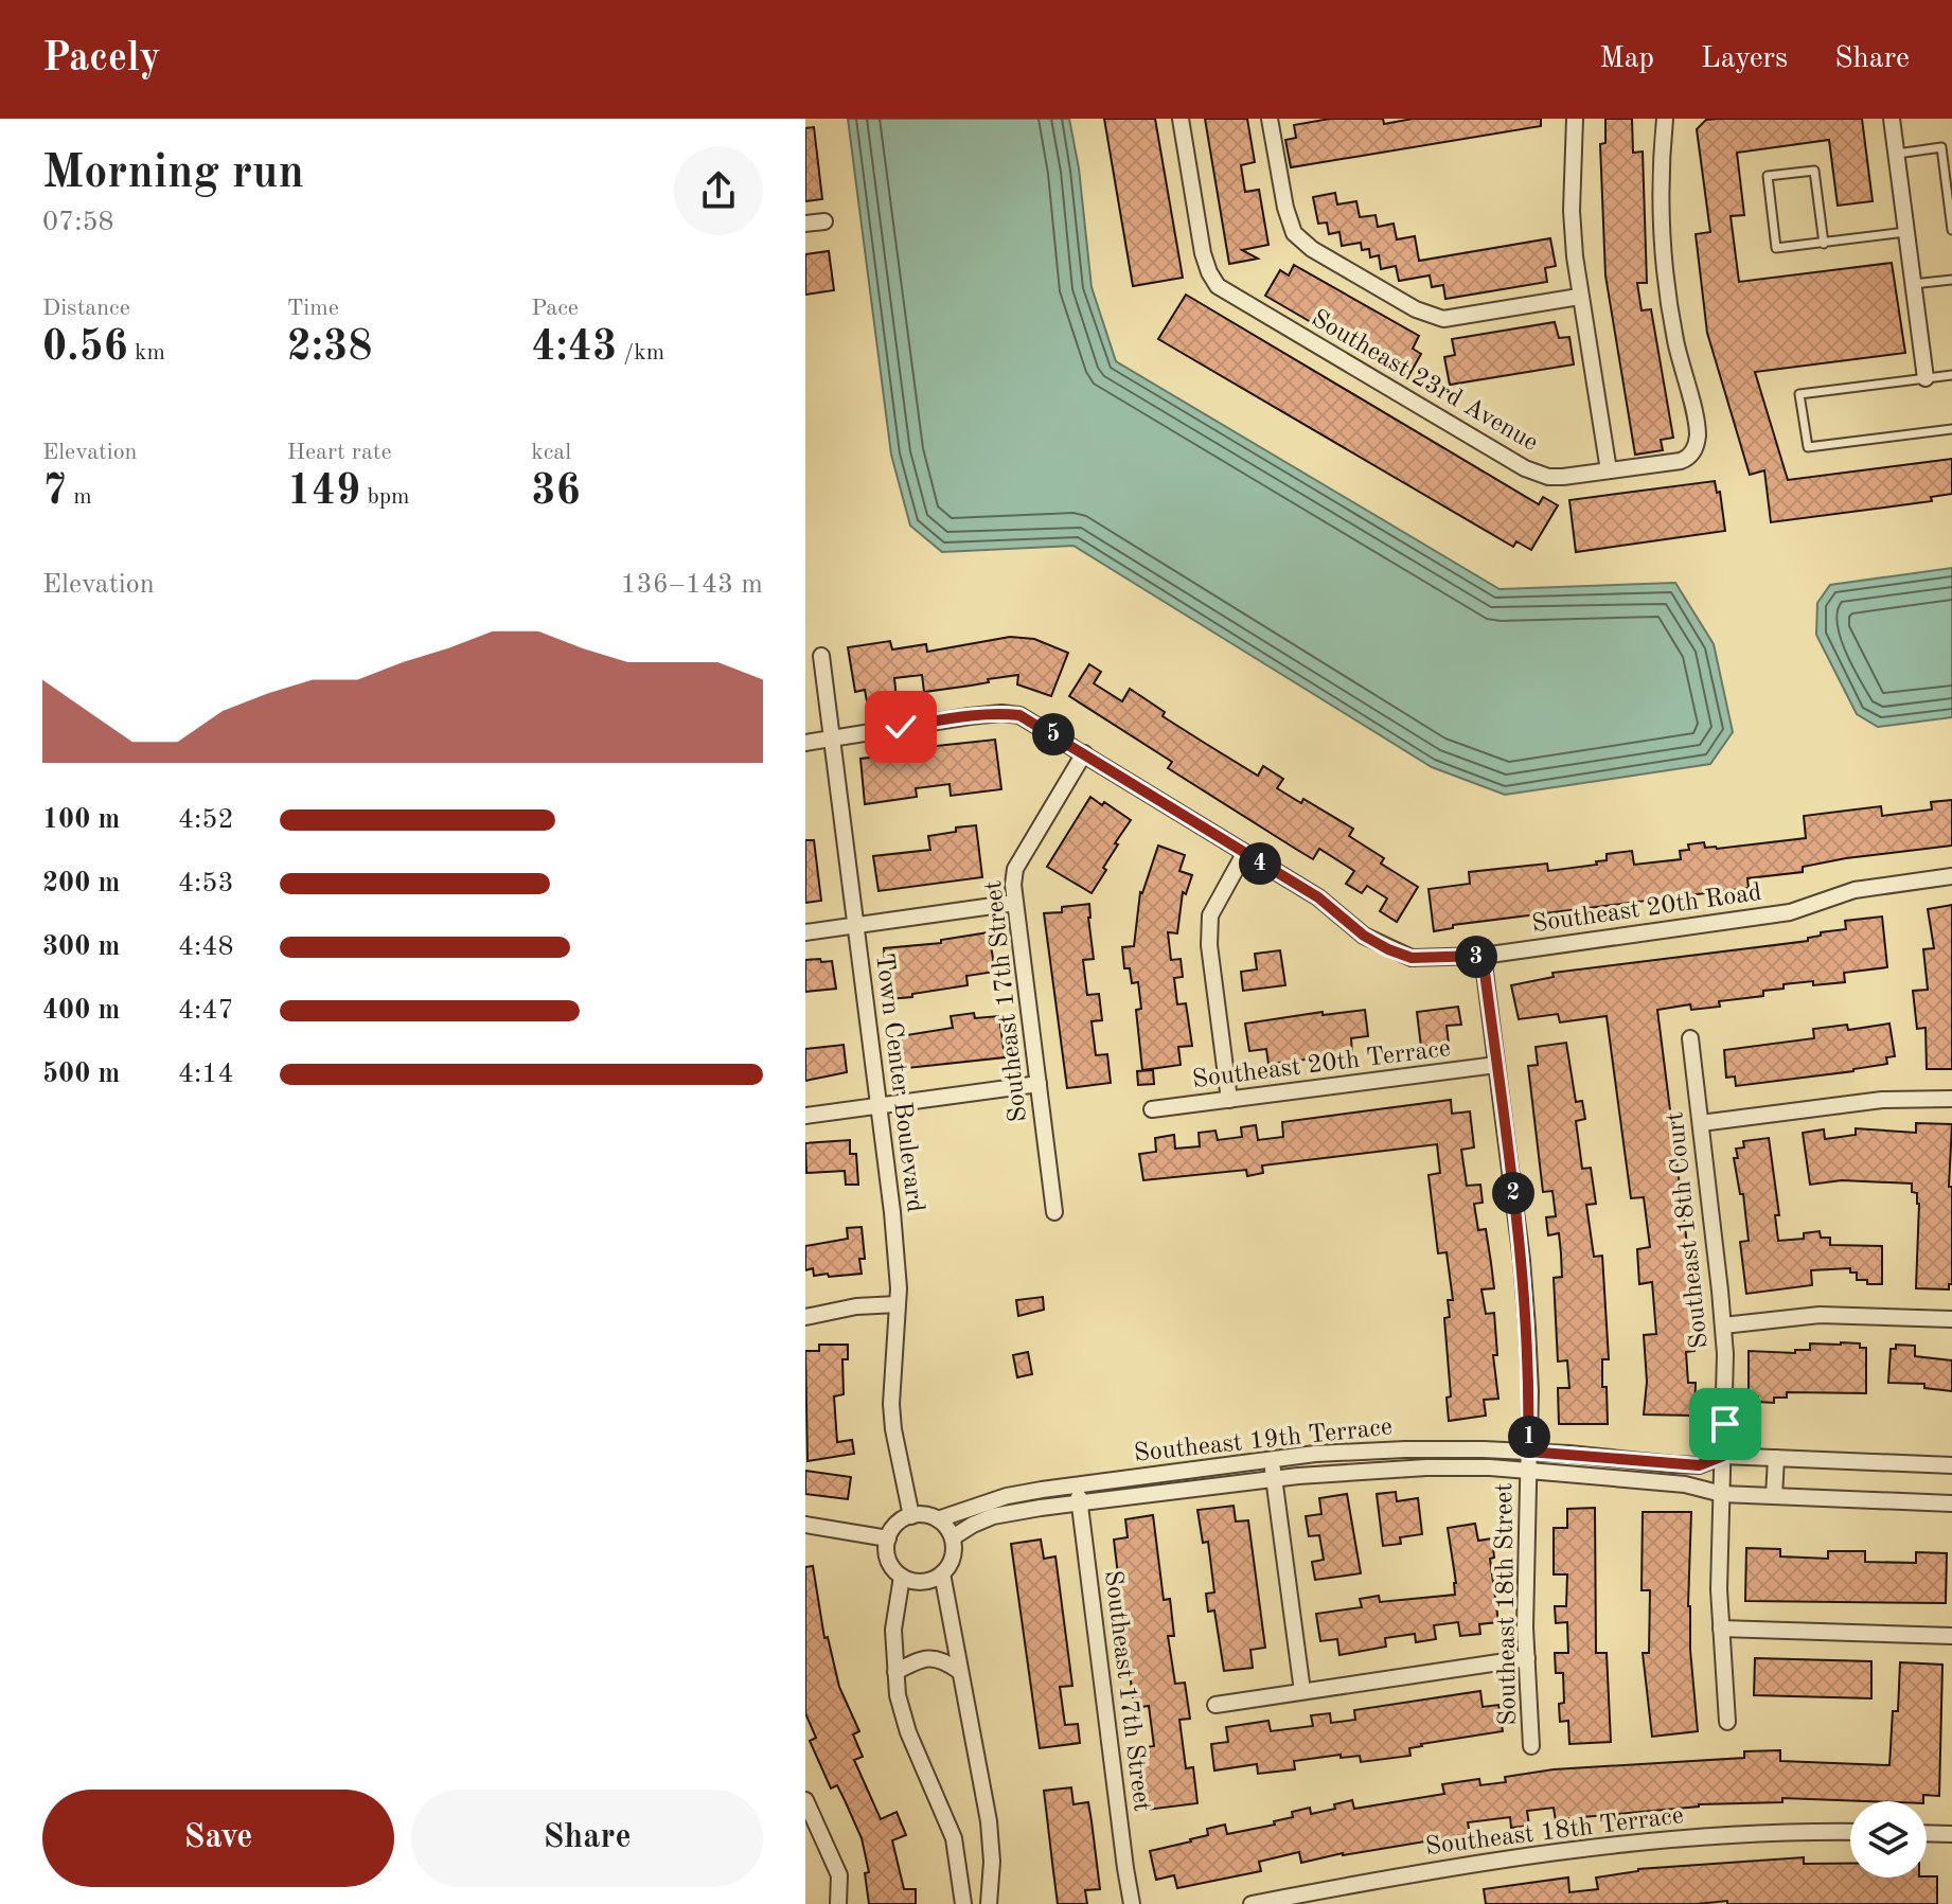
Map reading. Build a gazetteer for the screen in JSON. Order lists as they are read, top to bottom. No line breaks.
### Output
{"streets":{"street":["Southeast 23rd Avenue","Southeast 20th Road","Southeast 17th Street","Southeast 20th Terrace","Town Center Boulevard","Southeast 18th Court","Southeast 19th Terrace","Southeast 18th Street","Southeast 18th Terrace"]},"crossings":[["Southeast 20th Road","Southeast 17th Street"],["Southeast 20th Road","Town Center Boulevard"],["Southeast 20th Road","Southeast 18th Street"],["Southeast 17th Street","Southeast 19th Terrace"],["Southeast 20th Terrace","Southeast 18th Street"],["Town Center Boulevard","Southeast 19th Terrace"],["Southeast 18th Court","Southeast 19th Terrace"],["Southeast 19th Terrace","Southeast 18th Street"]],"page":{"header":"Pacely","nav":["Map","Layers","Share"],"heading":["Morning run","07:58"],"stats":[["Distance","0.56 km"],["Time","2:38"],["Pace","4:43 /km"],["Elevation","7 m"],["Heart rate","149 bpm"],["kcal","36"]],"chart":["Elevation","136–143 m"],"pins":["5","4","3","2","1"],"list":[{"name":"100 m","note":"4:52"},{"name":"200 m","note":"4:53"},{"name":"300 m","note":"4:48"},{"name":"400 m","note":"4:47"},{"name":"500 m","note":"4:14"}],"buttons":["Save","Share"]}}
